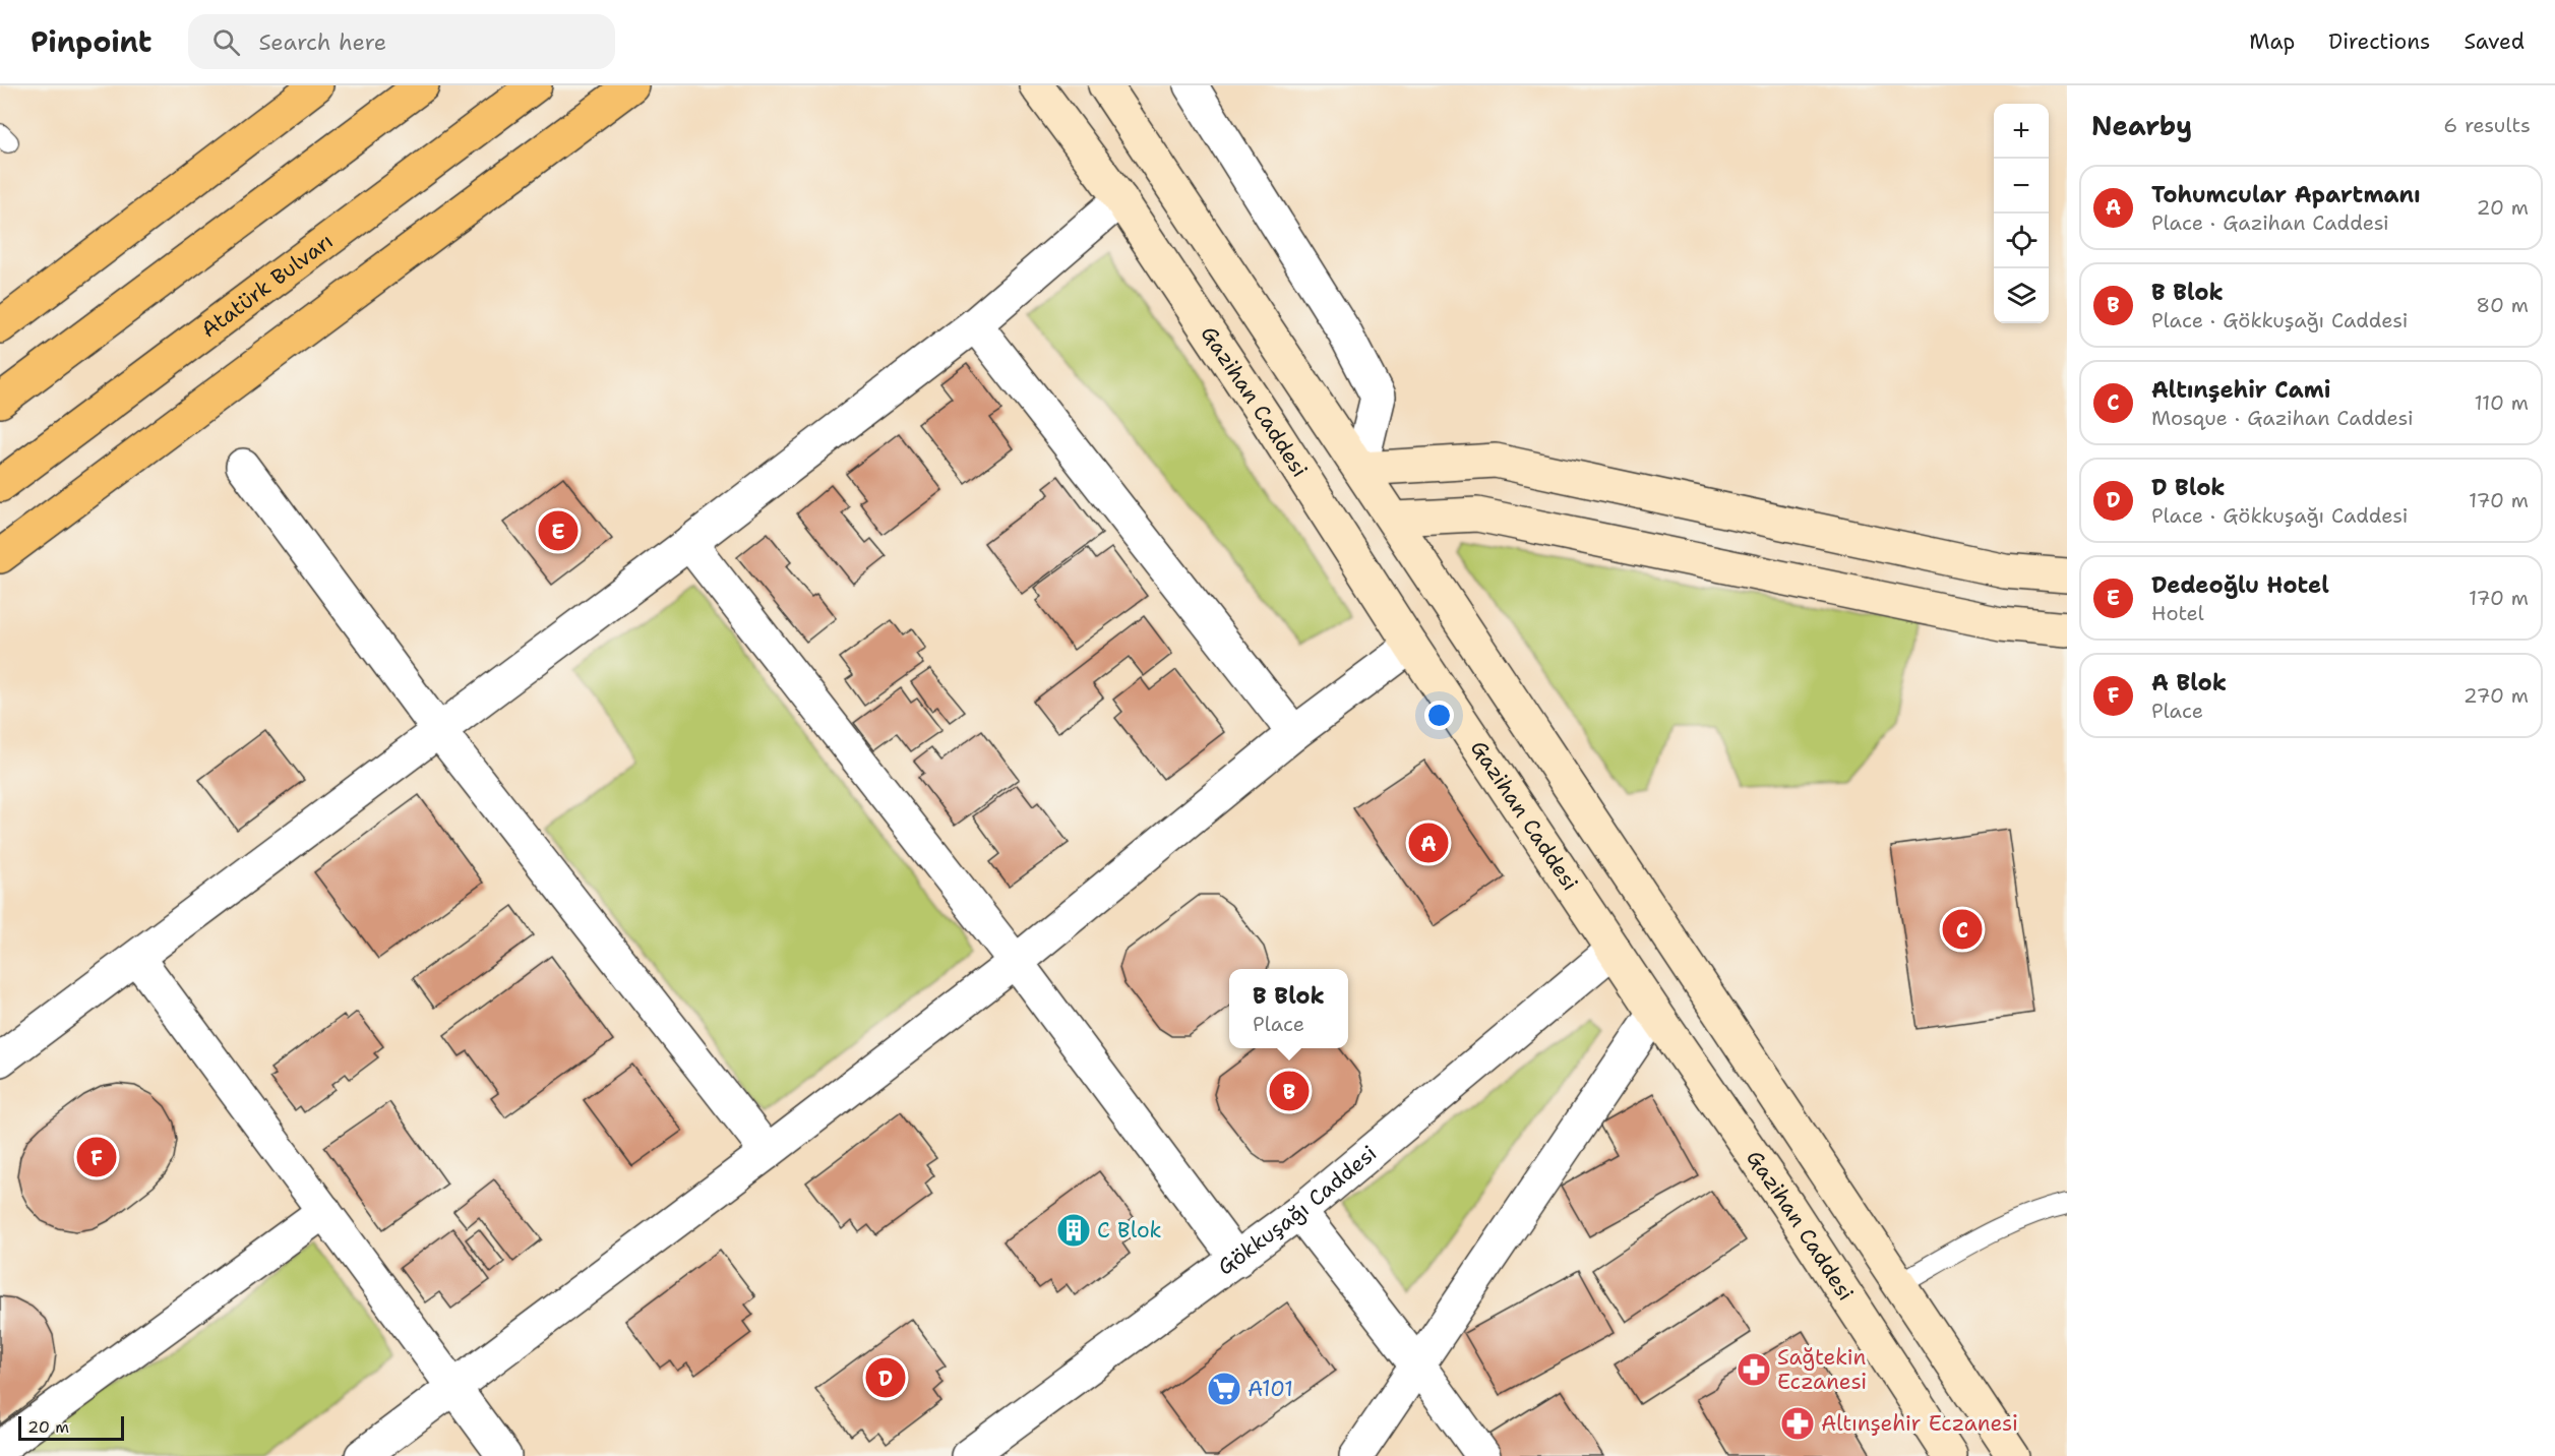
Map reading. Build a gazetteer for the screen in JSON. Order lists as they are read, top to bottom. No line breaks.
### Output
{"streets":{"highway":["Atatürk Bulvarı"],"main road":["Gazihan Caddesi"],"street":["Gökkuşağı Caddesi"]},"crossings":[["Gazihan Caddesi","Gökkuşağı Caddesi"]],"places":{"building":["C Blok"],"pharmacy":["Sağtekin Eczanesi","Altınşehir Eczanesi"],"supermarket":["A101"]},"scale_bar":"20 m","page":{"header":"Pinpoint","search":"Search here","nav":["Map","Directions","Saved"],"heading":["Nearby","6 results"],"map_buttons":["+","−"],"list":[{"mark":"A","name":"Tohumcular Apartmanı","note":"Place · Gazihan Caddesi","value":"20 m"},{"mark":"B","name":"B Blok","note":"Place · Gökkuşağı Caddesi","value":"80 m"},{"mark":"C","name":"Altınşehir Cami","note":"Mosque · Gazihan Caddesi","value":"110 m"},{"mark":"D","name":"D Blok","note":"Place · Gökkuşağı Caddesi","value":"170 m"},{"mark":"E","name":"Dedeoğlu Hotel","note":"Hotel","value":"170 m"},{"mark":"F","name":"A Blok","note":"Place","value":"270 m"}],"pins":["E","A","C","B","F","D"],"popup":["B Blok","Place"],"scale":"20 m"}}
